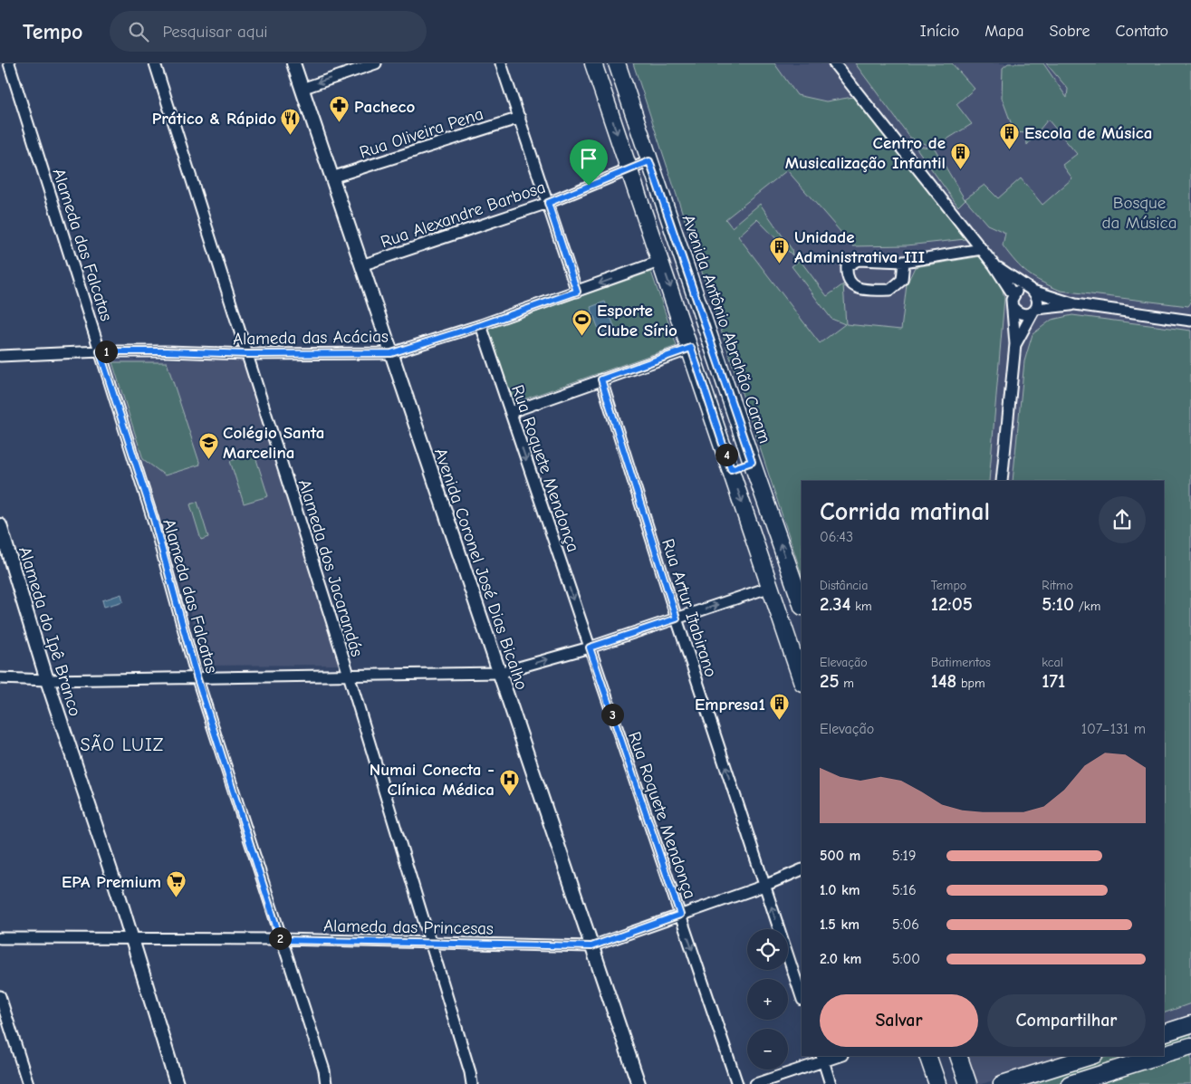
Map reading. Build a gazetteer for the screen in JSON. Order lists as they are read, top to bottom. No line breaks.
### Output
{"streets":{"main road":["Avenida Antônio Abrahão Caram"],"street":["Rua Oliveira Pena","Rua Alexandre Barbosa","Alameda das Falcatas","Alameda das Acácias","Rua Roquete Mendonça","Alameda dos Jacarandás","Avenida Coronel José Dias Bicalho","Rua Artur Itabirano","Alameda do Ipê Branco","Alameda das Princesas"]},"crossings":[["Rua Oliveira Pena","Avenida Coronel José Dias Bicalho"],["Rua Alexandre Barbosa","Avenida Antônio Abrahão Caram"],["Rua Alexandre Barbosa","Avenida Coronel José Dias Bicalho"],["Alameda das Falcatas","Alameda das Acácias"],["Alameda das Falcatas","Alameda das Princesas"],["Alameda das Acácias","Rua Roquete Mendonça"],["Alameda das Acácias","Alameda dos Jacarandás"],["Alameda das Acácias","Avenida Coronel José Dias Bicalho"],["Rua Roquete Mendonça","Alameda das Princesas"],["Alameda dos Jacarandás","Alameda das Princesas"],["Avenida Coronel José Dias Bicalho","Alameda das Princesas"],["Rua Artur Itabirano","Alameda das Princesas"],["Alameda do Ipê Branco","Alameda das Princesas"]],"one_way":["Rua Roquete Mendonça","Rua Artur Itabirano"],"districts":["SÃO LUIZ"],"parks":["Bosque da Música"],"places":{"pharmacy":["Pacheco"],"restaurant":["Prático & Rápido"],"building":["Escola de Música","Centro de Musicalização Infantil","Unidade Administrativa III","Empresa1"],"sports":["Esporte Clube Sírio"],"school or university":["Colégio Santa Marcelina"],"hospital":["Numai Conecta - Clínica Médica"],"supermarket":["EPA Premium"]},"page":{"header":"Tempo","search":"Pesquisar aqui","nav":["Início","Mapa","Sobre","Contato"],"pins":["1","4","3","2"],"heading":["Corrida matinal","06:43"],"stats":[["Distância","2.34 km"],["Tempo","12:05"],["Ritmo","5:10 /km"],["Elevação","25 m"],["Batimentos","148 bpm"],["kcal","171"]],"chart":["Elevação","107–131 m"],"list":[{"name":"500 m","note":"5:19"},{"name":"1.0 km","note":"5:16"},{"name":"1.5 km","note":"5:06"},{"name":"2.0 km","note":"5:00"}],"map_buttons":["+","−"],"buttons":["Salvar","Compartilhar"]}}
